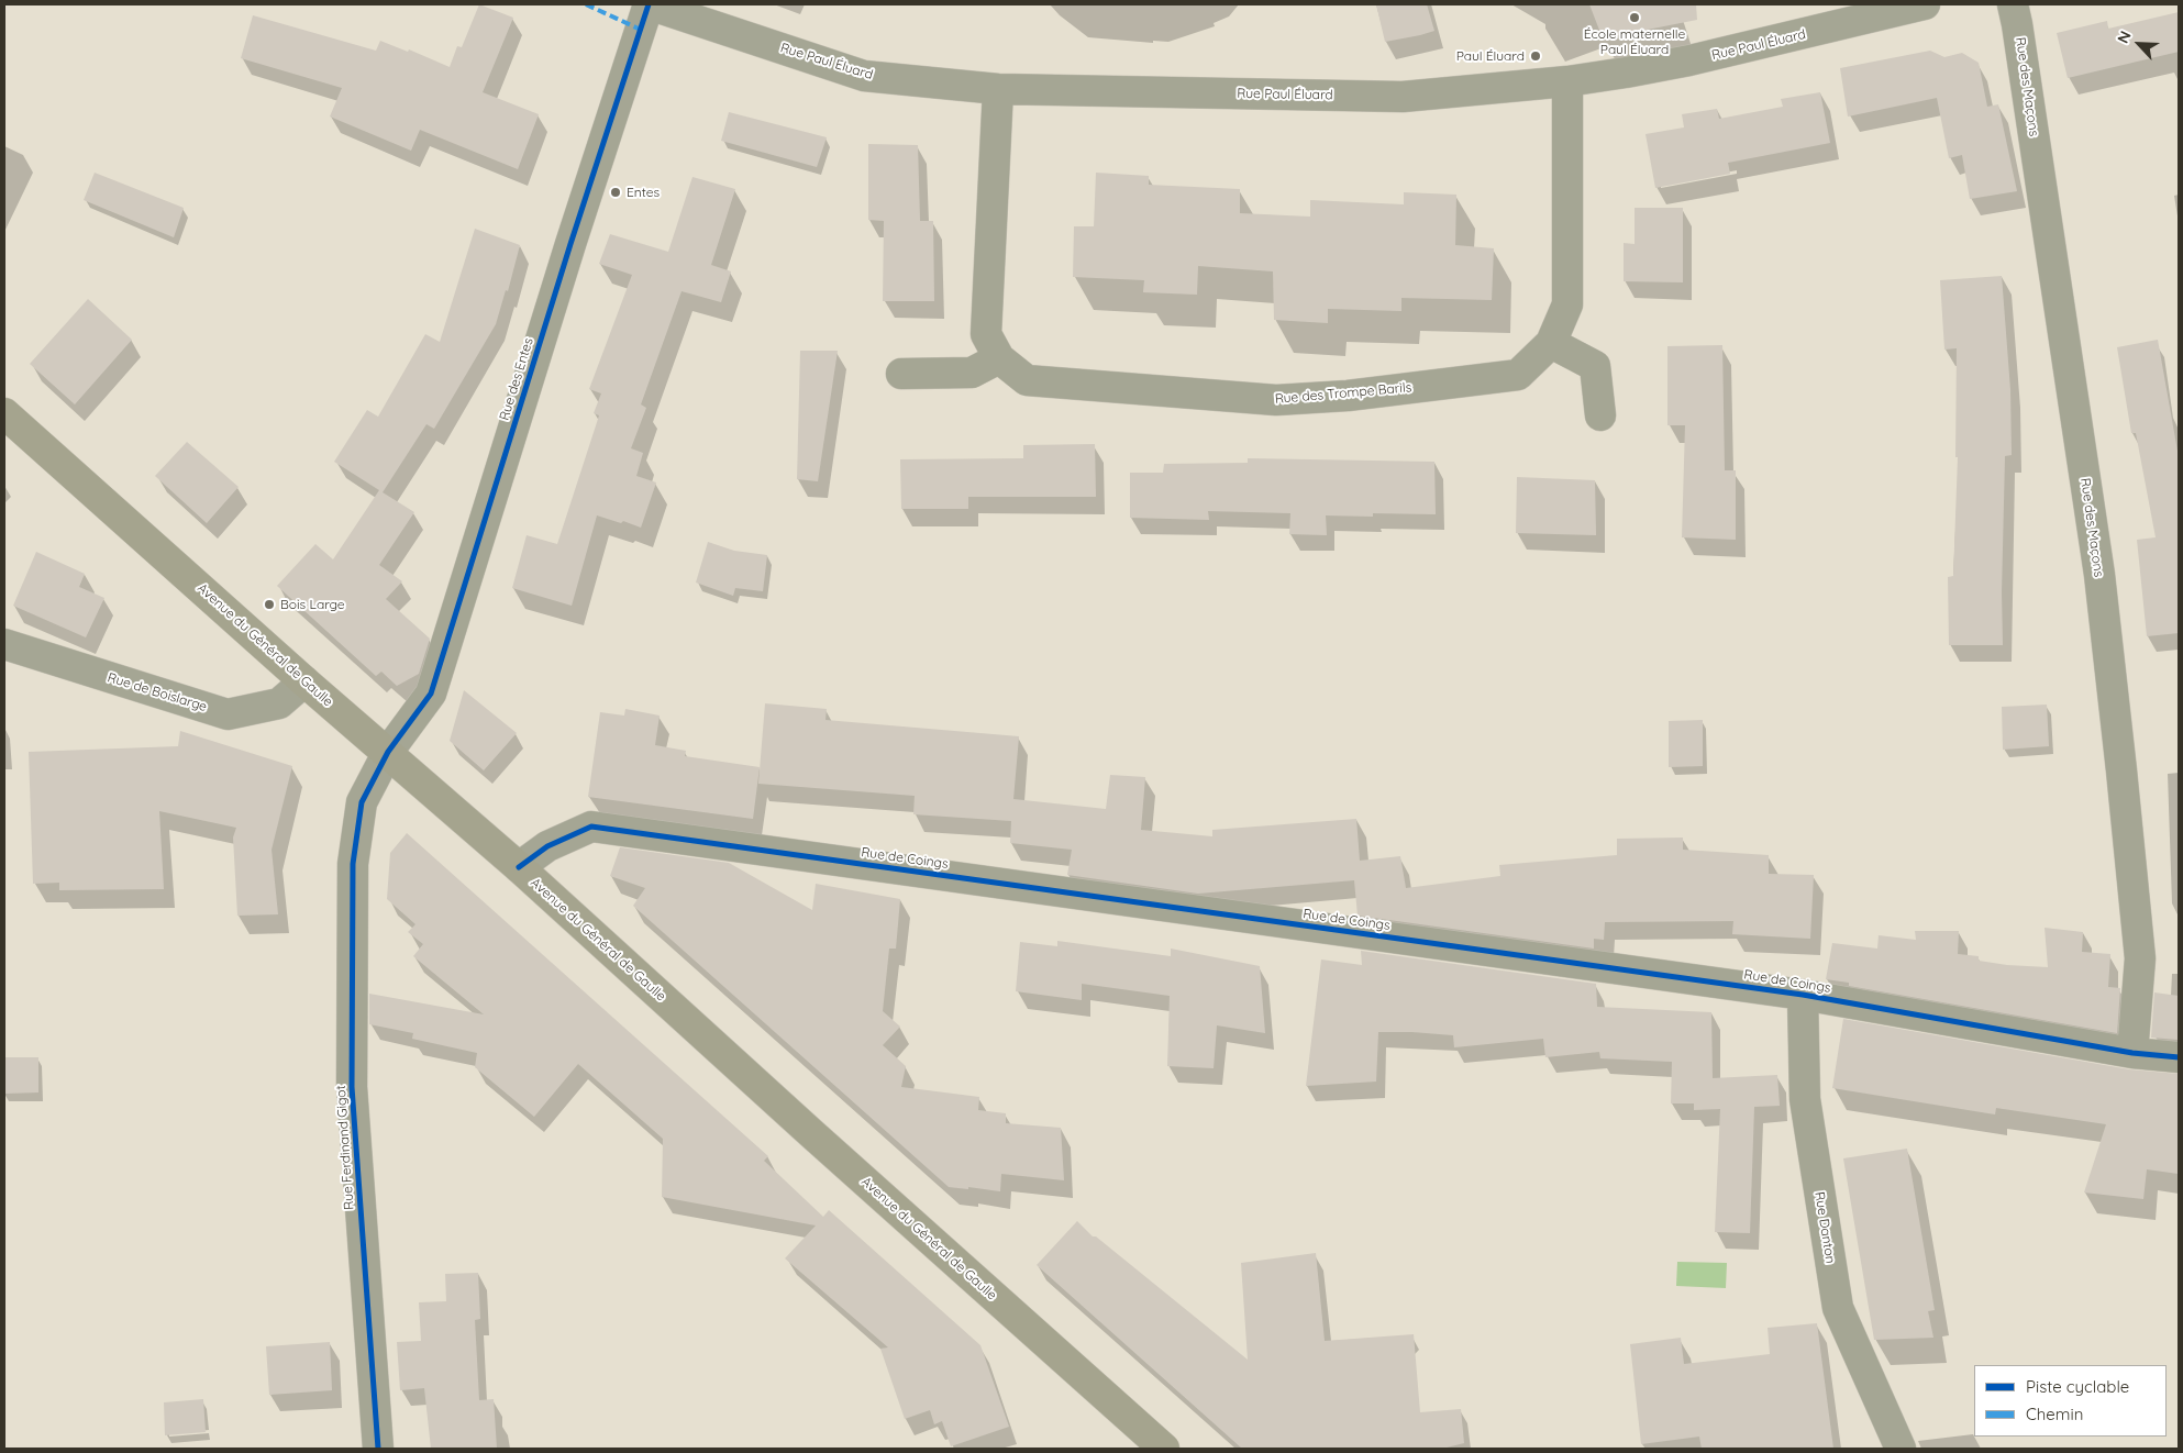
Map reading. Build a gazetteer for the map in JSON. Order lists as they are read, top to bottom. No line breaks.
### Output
{"streets":{"main road":["Avenue du Général de Gaulle"],"street":["Rue Paul Éluard","Rue des Maçons","Rue des Entes","Rue des Trompe Barils","Rue de Boislarge","Rue de Coings","Rue Ferdinand Gigot","Rue Danton"]},"crossings":[["Rue Paul Éluard","Rue des Entes"],["Rue Paul Éluard","Rue des Trompe Barils"],["Rue des Maçons","Rue de Coings"],["Rue des Entes","Avenue du Général de Gaulle"],["Rue des Entes","Rue Ferdinand Gigot"],["Avenue du Général de Gaulle","Rue de Boislarge"],["Avenue du Général de Gaulle","Rue de Coings"],["Avenue du Général de Gaulle","Rue Ferdinand Gigot"],["Rue de Coings","Rue Danton"]],"places":["École maternelle Paul Éluard","Paul Éluard","Entes","Bois Large"],"legend":["Piste cyclable","Chemin"],"north":"top left"}
